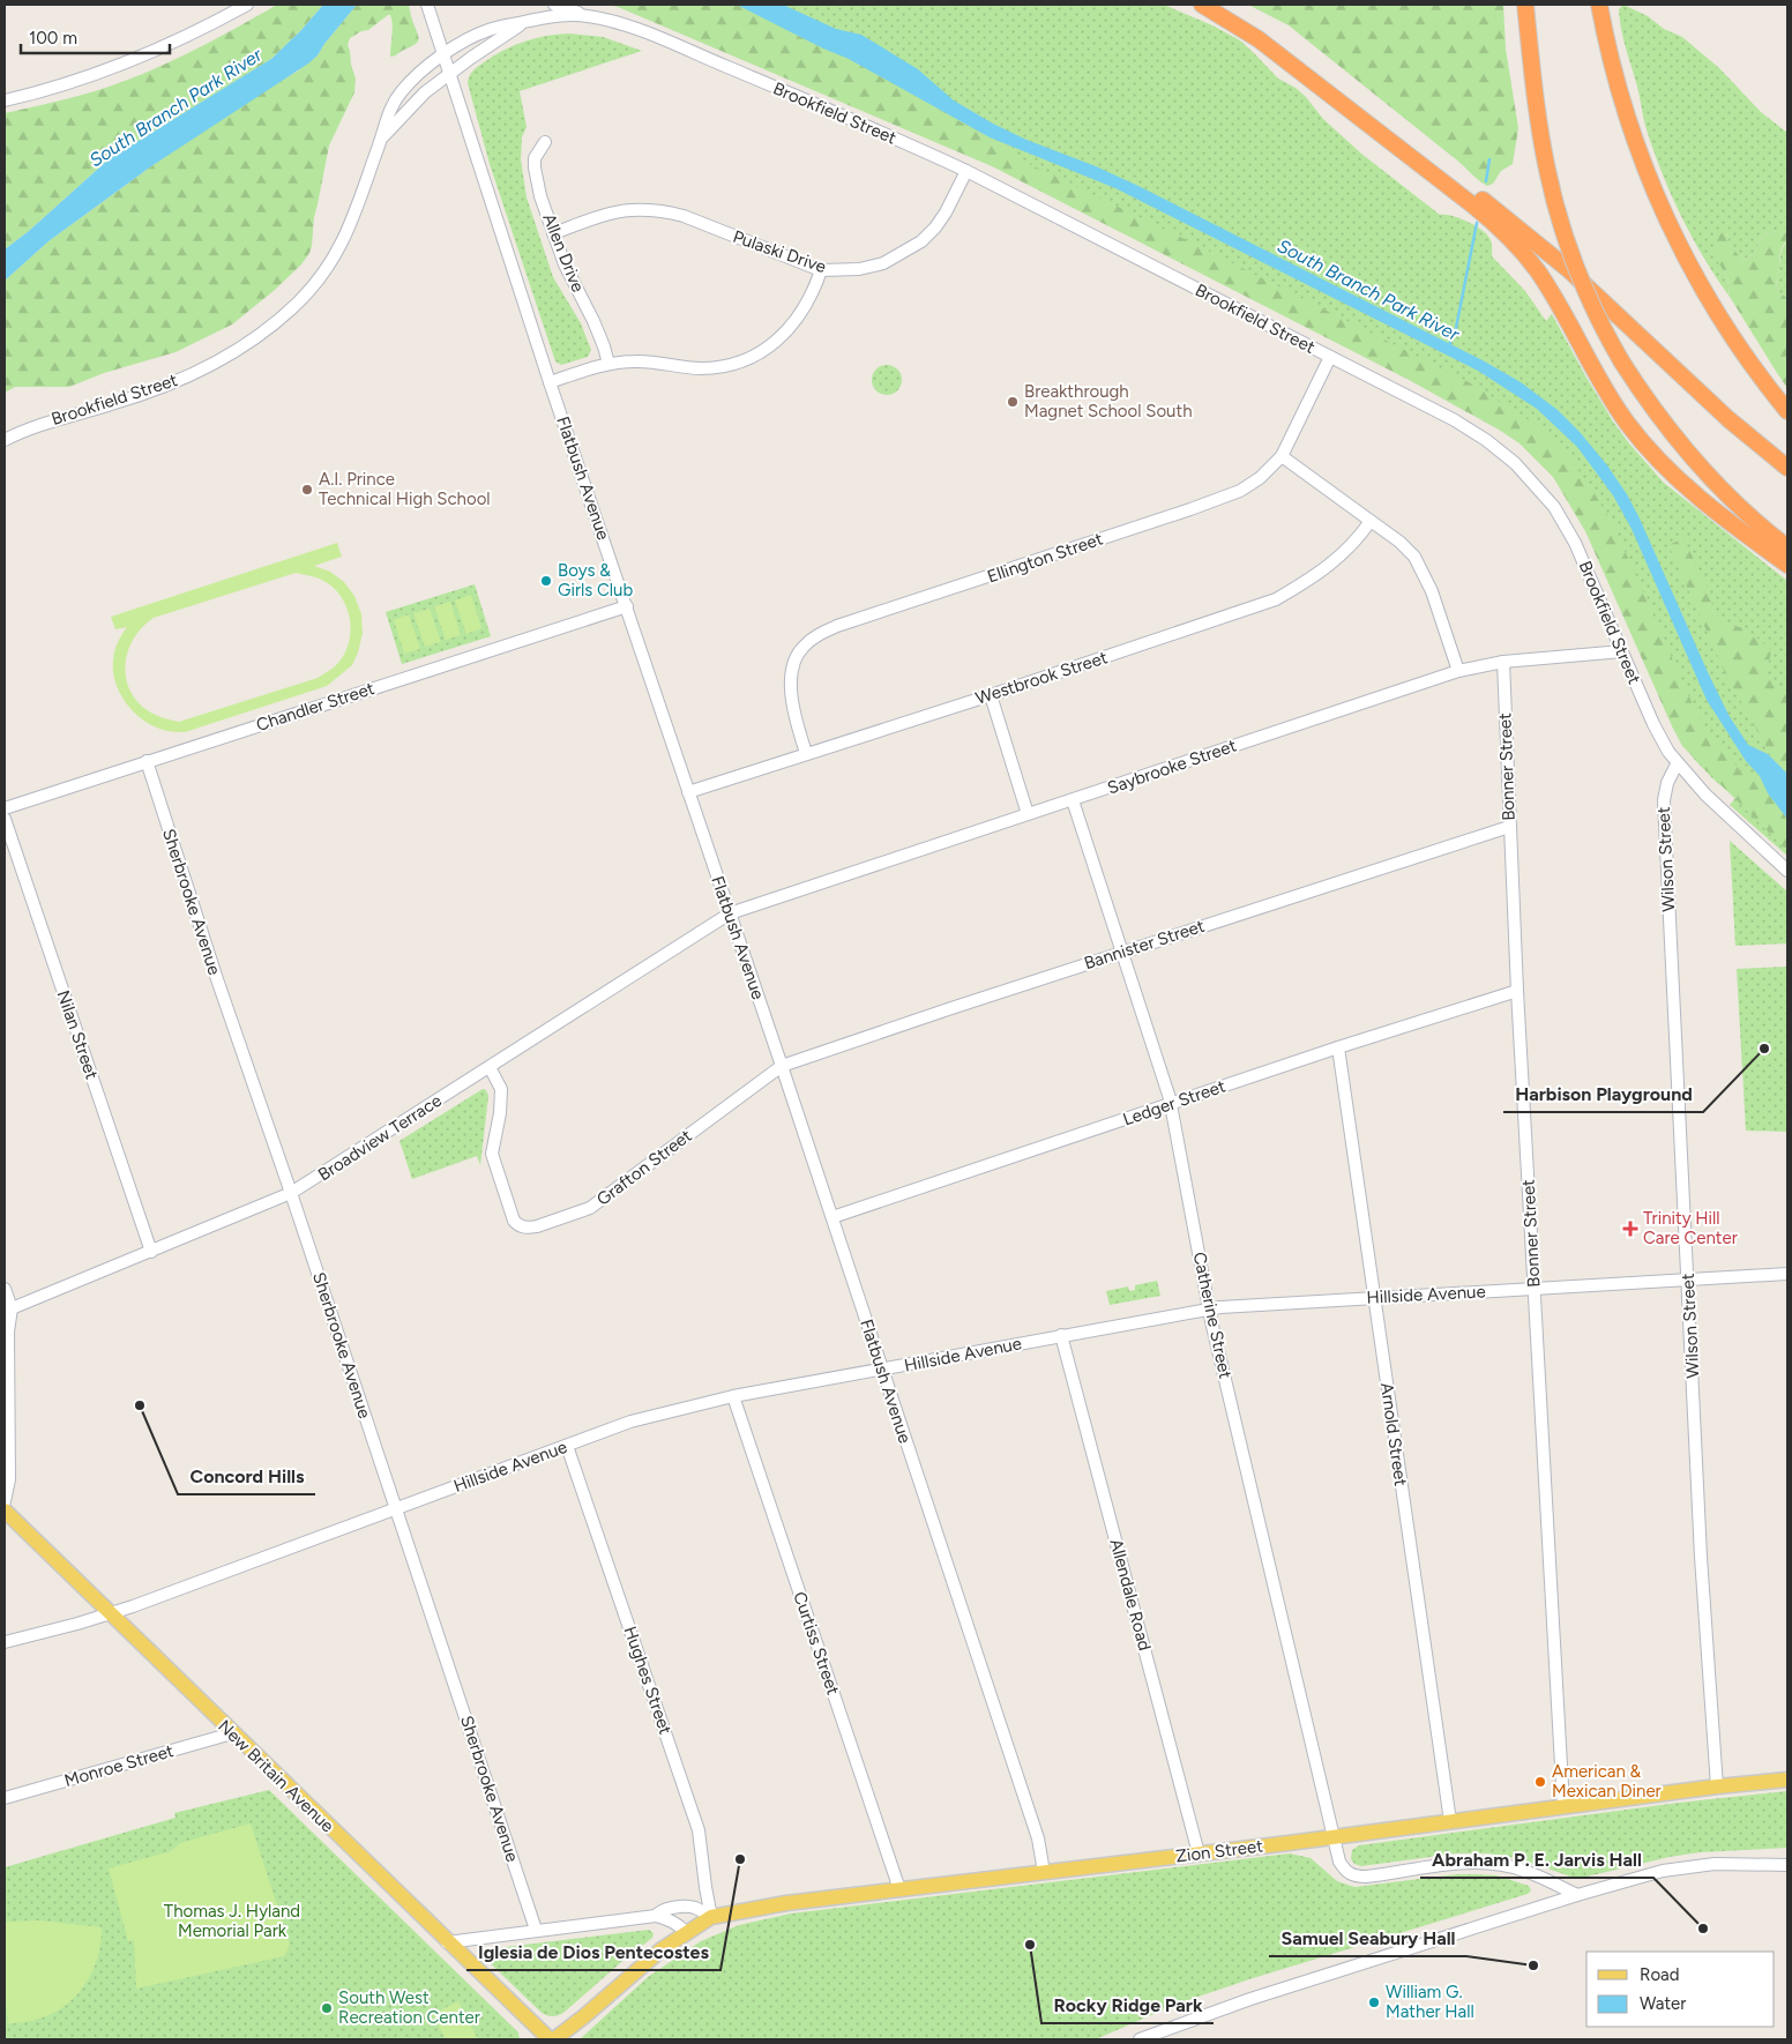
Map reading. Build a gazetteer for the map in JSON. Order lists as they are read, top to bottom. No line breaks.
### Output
{"streets":{"main road":["New Britain Avenue","Zion Street"],"street":["Brookfield Street","Pulaski Drive","Allen Drive","Flatbush Avenue","Ellington Street","Westbrook Street","Chandler Street","Saybrooke Street","Bonner Street","Wilson Street","Sherbrooke Avenue","Bannister Street","Nilan Street","Ledger Street","Broadview Terrace","Grafton Street","Hillside Avenue","Catherine Street","Arnold Street","Allendale Road","Curtiss Street","Hughes Street","Monroe Street"]},"crossings":[["Brookfield Street","Pulaski Drive"],["Brookfield Street","Flatbush Avenue"],["Brookfield Street","Ellington Street"],["Brookfield Street","Saybrooke Street"],["Brookfield Street","Wilson Street"],["Pulaski Drive","Allen Drive"],["Flatbush Avenue","Westbrook Street"],["Flatbush Avenue","Chandler Street"],["Flatbush Avenue","Saybrooke Street"],["Flatbush Avenue","Bannister Street"],["Flatbush Avenue","Ledger Street"],["Flatbush Avenue","Broadview Terrace"],["Flatbush Avenue","Grafton Street"],["Flatbush Avenue","Hillside Avenue"],["Flatbush Avenue","Zion Street"],["Ellington Street","Westbrook Street"],["Chandler Street","Sherbrooke Avenue"],["Saybrooke Street","Bonner Street"],["Saybrooke Street","Broadview Terrace"],["Saybrooke Street","Catherine Street"],["Bonner Street","Bannister Street"],["Bonner Street","Ledger Street"],["Bonner Street","Hillside Avenue"],["Bonner Street","Zion Street"],["Wilson Street","Hillside Avenue"],["Wilson Street","Zion Street"],["Sherbrooke Avenue","Broadview Terrace"],["Sherbrooke Avenue","Hillside Avenue"],["Bannister Street","Grafton Street"],["Bannister Street","Catherine Street"],["Nilan Street","Broadview Terrace"],["Ledger Street","Catherine Street"],["Ledger Street","Arnold Street"],["Broadview Terrace","Grafton Street"],["Hillside Avenue","Catherine Street"],["Hillside Avenue","Arnold Street"],["Hillside Avenue","Allendale Road"],["Hillside Avenue","Curtiss Street"],["Hillside Avenue","Hughes Street"],["Hillside Avenue","New Britain Avenue"],["Catherine Street","Zion Street"],["Arnold Street","Zion Street"],["Allendale Road","Zion Street"],["Curtiss Street","Zion Street"],["Hughes Street","Zion Street"],["Monroe Street","New Britain Avenue"]],"water":["South Branch Park River"],"parks":["Thomas J. Hyland Memorial Park"],"places":{"other":["Breakthrough Magnet School South","A.I. Prince Technical High School","Boys & Girls Club","Harbison Playground","Concord Hills","American & Mexican Diner","Iglesia de Dios Pentecostes","Abraham P. E. Jarvis Hall","Rocky Ridge Park","Samuel Seabury Hall","William G. Mather Hall","South West Recreation Center"],"health":["Trinity Hill Care Center"]},"legend":["Road","Water"],"scale_bar":"100 m"}
